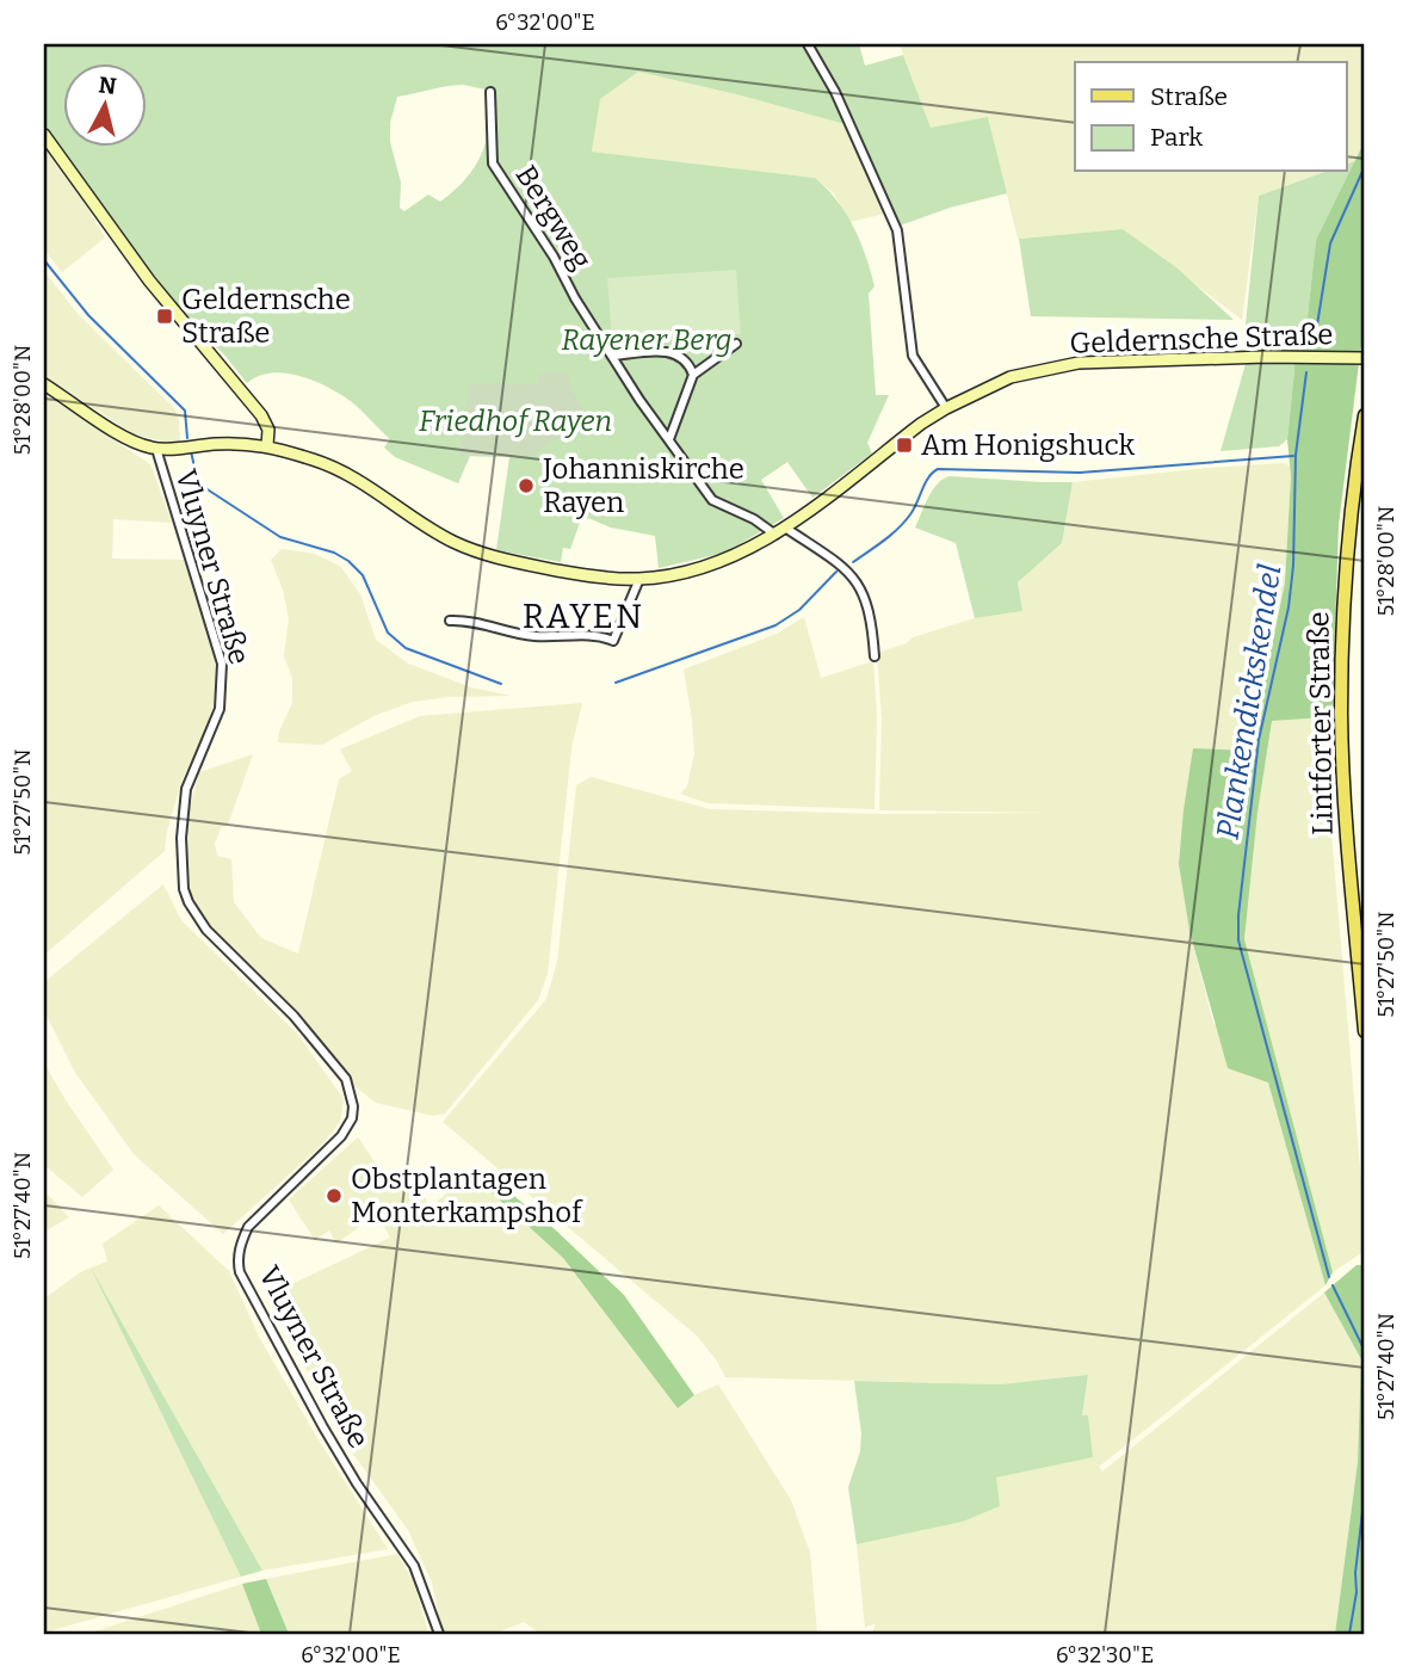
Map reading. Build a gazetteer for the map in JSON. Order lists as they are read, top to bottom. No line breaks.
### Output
{"streets":{"main road":["Geldernsche Straße","Lintforter Straße"],"street":["Bergweg","Vluyner Straße"]},"crossings":[["Bergweg","Geldernsche Straße"],["Geldernsche Straße","Vluyner Straße"]],"districts":["RAYEN"],"water":["Plankendickskendel"],"parks":["Rayener Berg","Friedhof Rayen"],"places":{"transit":["Geldernsche Straße","Am Honigshuck"],"other":["Johanniskirche Rayen","Obstplantagen Monterkampshof"]},"legend":["Straße","Park"],"north":"top","coordinates":["6°32'00\"E","51°28'00\"N","51°27'50\"N","51°27'40\"N","6°32'30\"E"]}
